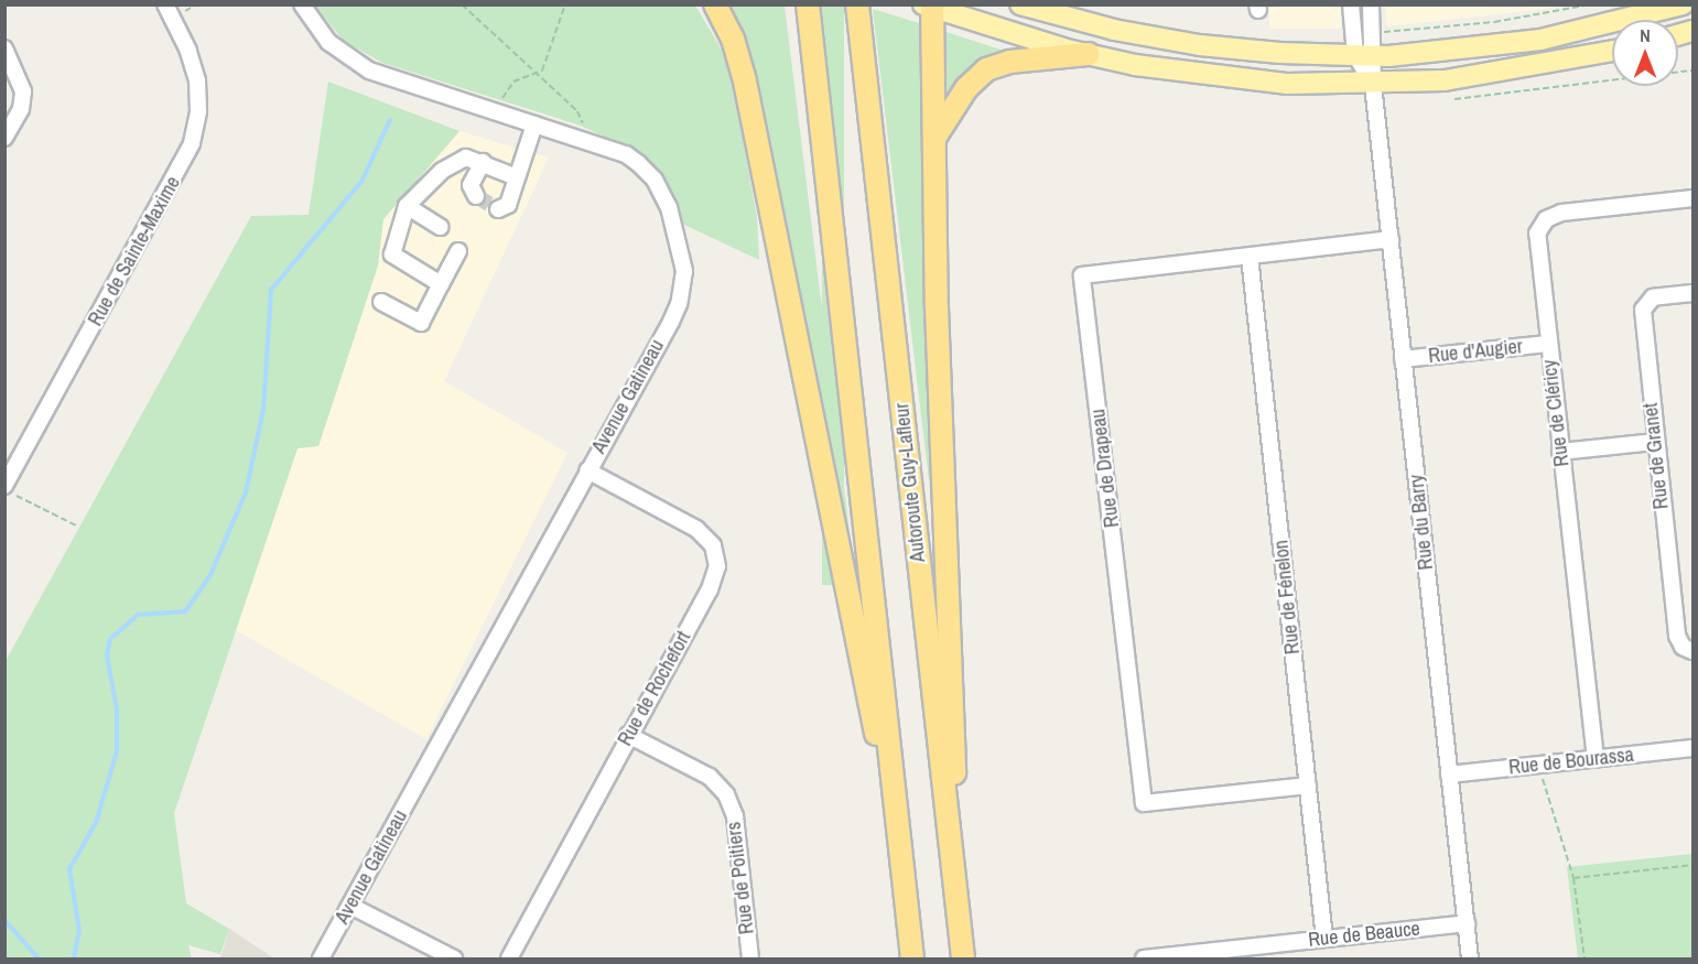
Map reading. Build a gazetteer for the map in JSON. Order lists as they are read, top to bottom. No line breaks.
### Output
{"streets":{"highway":["Autoroute Guy-Lafleur"],"street":["Rue de Sainte-Maxime","Rue d'Augier","Avenue Gatineau","Rue de Cléricy","Rue de Granet","Rue de Drapeau","Rue du Barry","Rue de Fénelon","Rue de Rochefort","Rue de Bourassa","Rue de Poitiers","Rue de Beauce"]},"crossings":[["Rue d'Augier","Rue de Cléricy"],["Rue d'Augier","Rue du Barry"],["Avenue Gatineau","Rue de Rochefort"],["Rue de Cléricy","Rue de Bourassa"],["Rue de Drapeau","Rue du Barry"],["Rue de Drapeau","Rue de Fénelon"],["Rue du Barry","Rue de Bourassa"],["Rue du Barry","Rue de Beauce"],["Rue de Fénelon","Rue de Beauce"],["Rue de Rochefort","Rue de Poitiers"]],"north":"top"}
